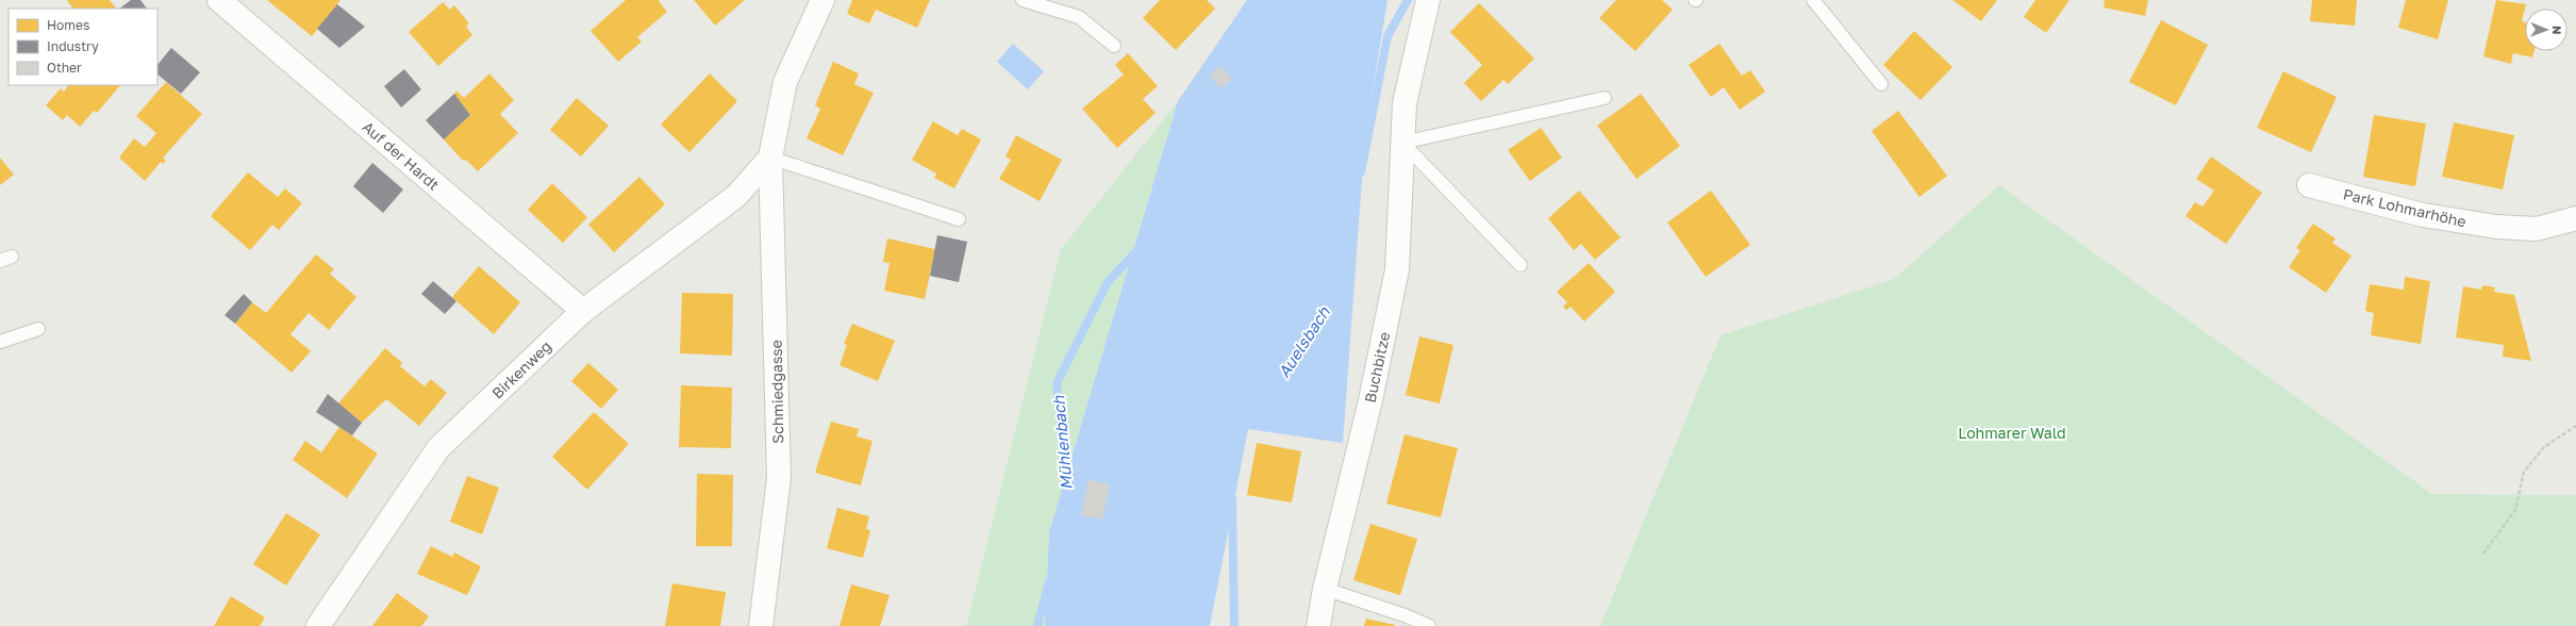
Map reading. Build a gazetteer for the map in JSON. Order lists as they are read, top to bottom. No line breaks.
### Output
{"streets":{"street":["Auf der Hardt","Park Lohmarhöhe","Buchbitze","Birkenweg","Schmiedgasse"]},"crossings":[["Auf der Hardt","Birkenweg"],["Birkenweg","Schmiedgasse"]],"water":["Auelsbach","Mühlenbach"],"parks":["Lohmarer Wald"],"legend":["Homes","Industry","Other"],"north":"right"}
